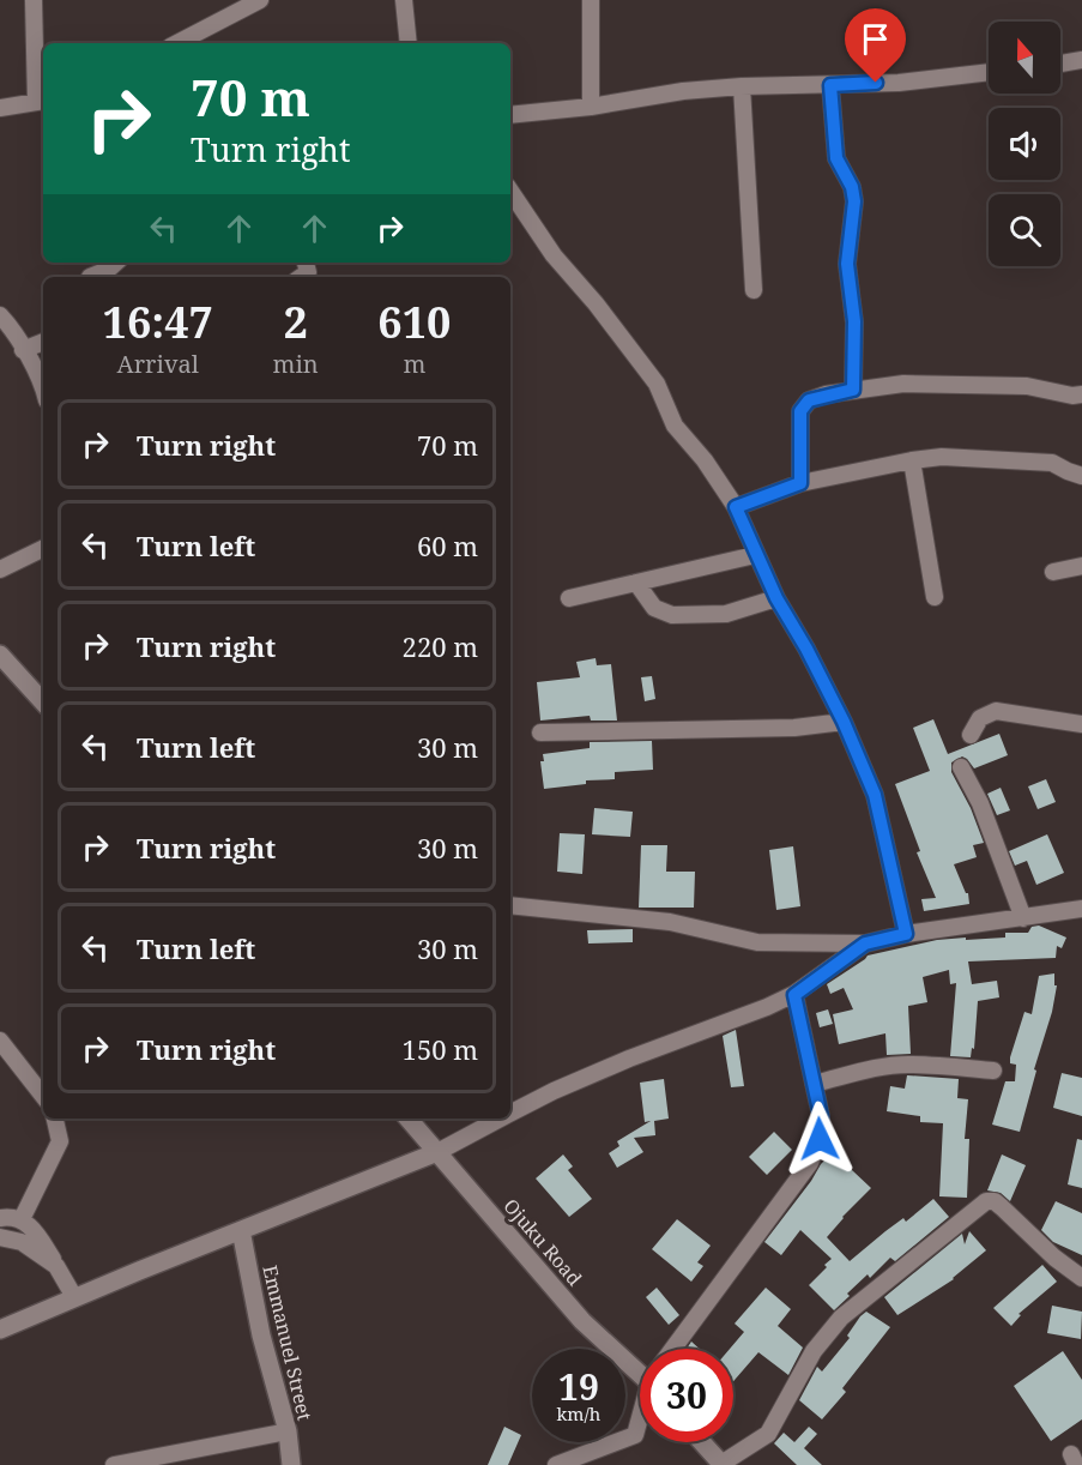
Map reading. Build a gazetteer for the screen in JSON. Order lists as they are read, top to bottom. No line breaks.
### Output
{"streets":{"main road":["Ojuku Road","Emmanuel Street"]},"north":"top","page":{"turn":["70 m","Turn right"],"eta":["16:47","Arrival","2","min","610","m"],"list":[{"name":"Turn right","value":"70 m"},{"name":"Turn left","value":"60 m"},{"name":"Turn right","value":"220 m"},{"name":"Turn left","value":"30 m"},{"name":"Turn right","value":"30 m"},{"name":"Turn left","value":"30 m"},{"name":"Turn right","value":"150 m"}],"speed":"19 km/h","limit":"30"}}
